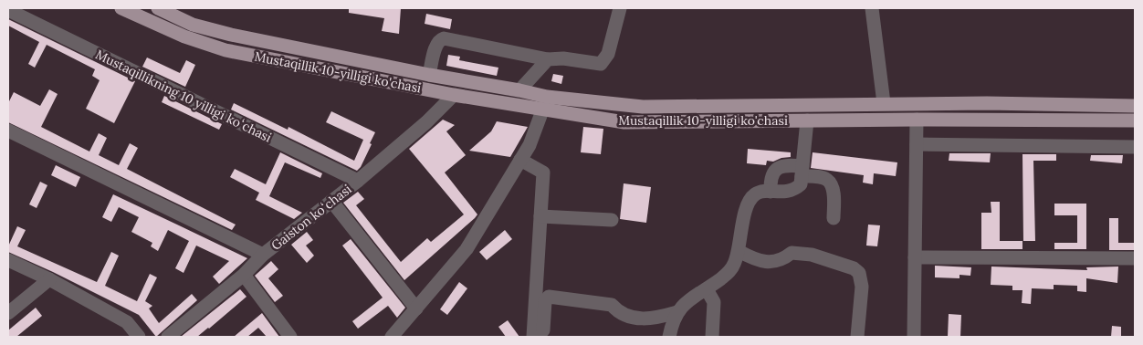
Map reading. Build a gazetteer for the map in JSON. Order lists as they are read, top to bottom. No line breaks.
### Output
{"streets":{"main road":["Mustaqillik 10-yilligi ko'chasi"],"street":["Mustaqillikning 10 yilligi koʻchasi","Gaiston koʻchasi"]},"crossings":[["Mustaqillik 10-yilligi ko'chasi","Gaiston koʻchasi"],["Mustaqillikning 10 yilligi koʻchasi","Gaiston koʻchasi"]]}
